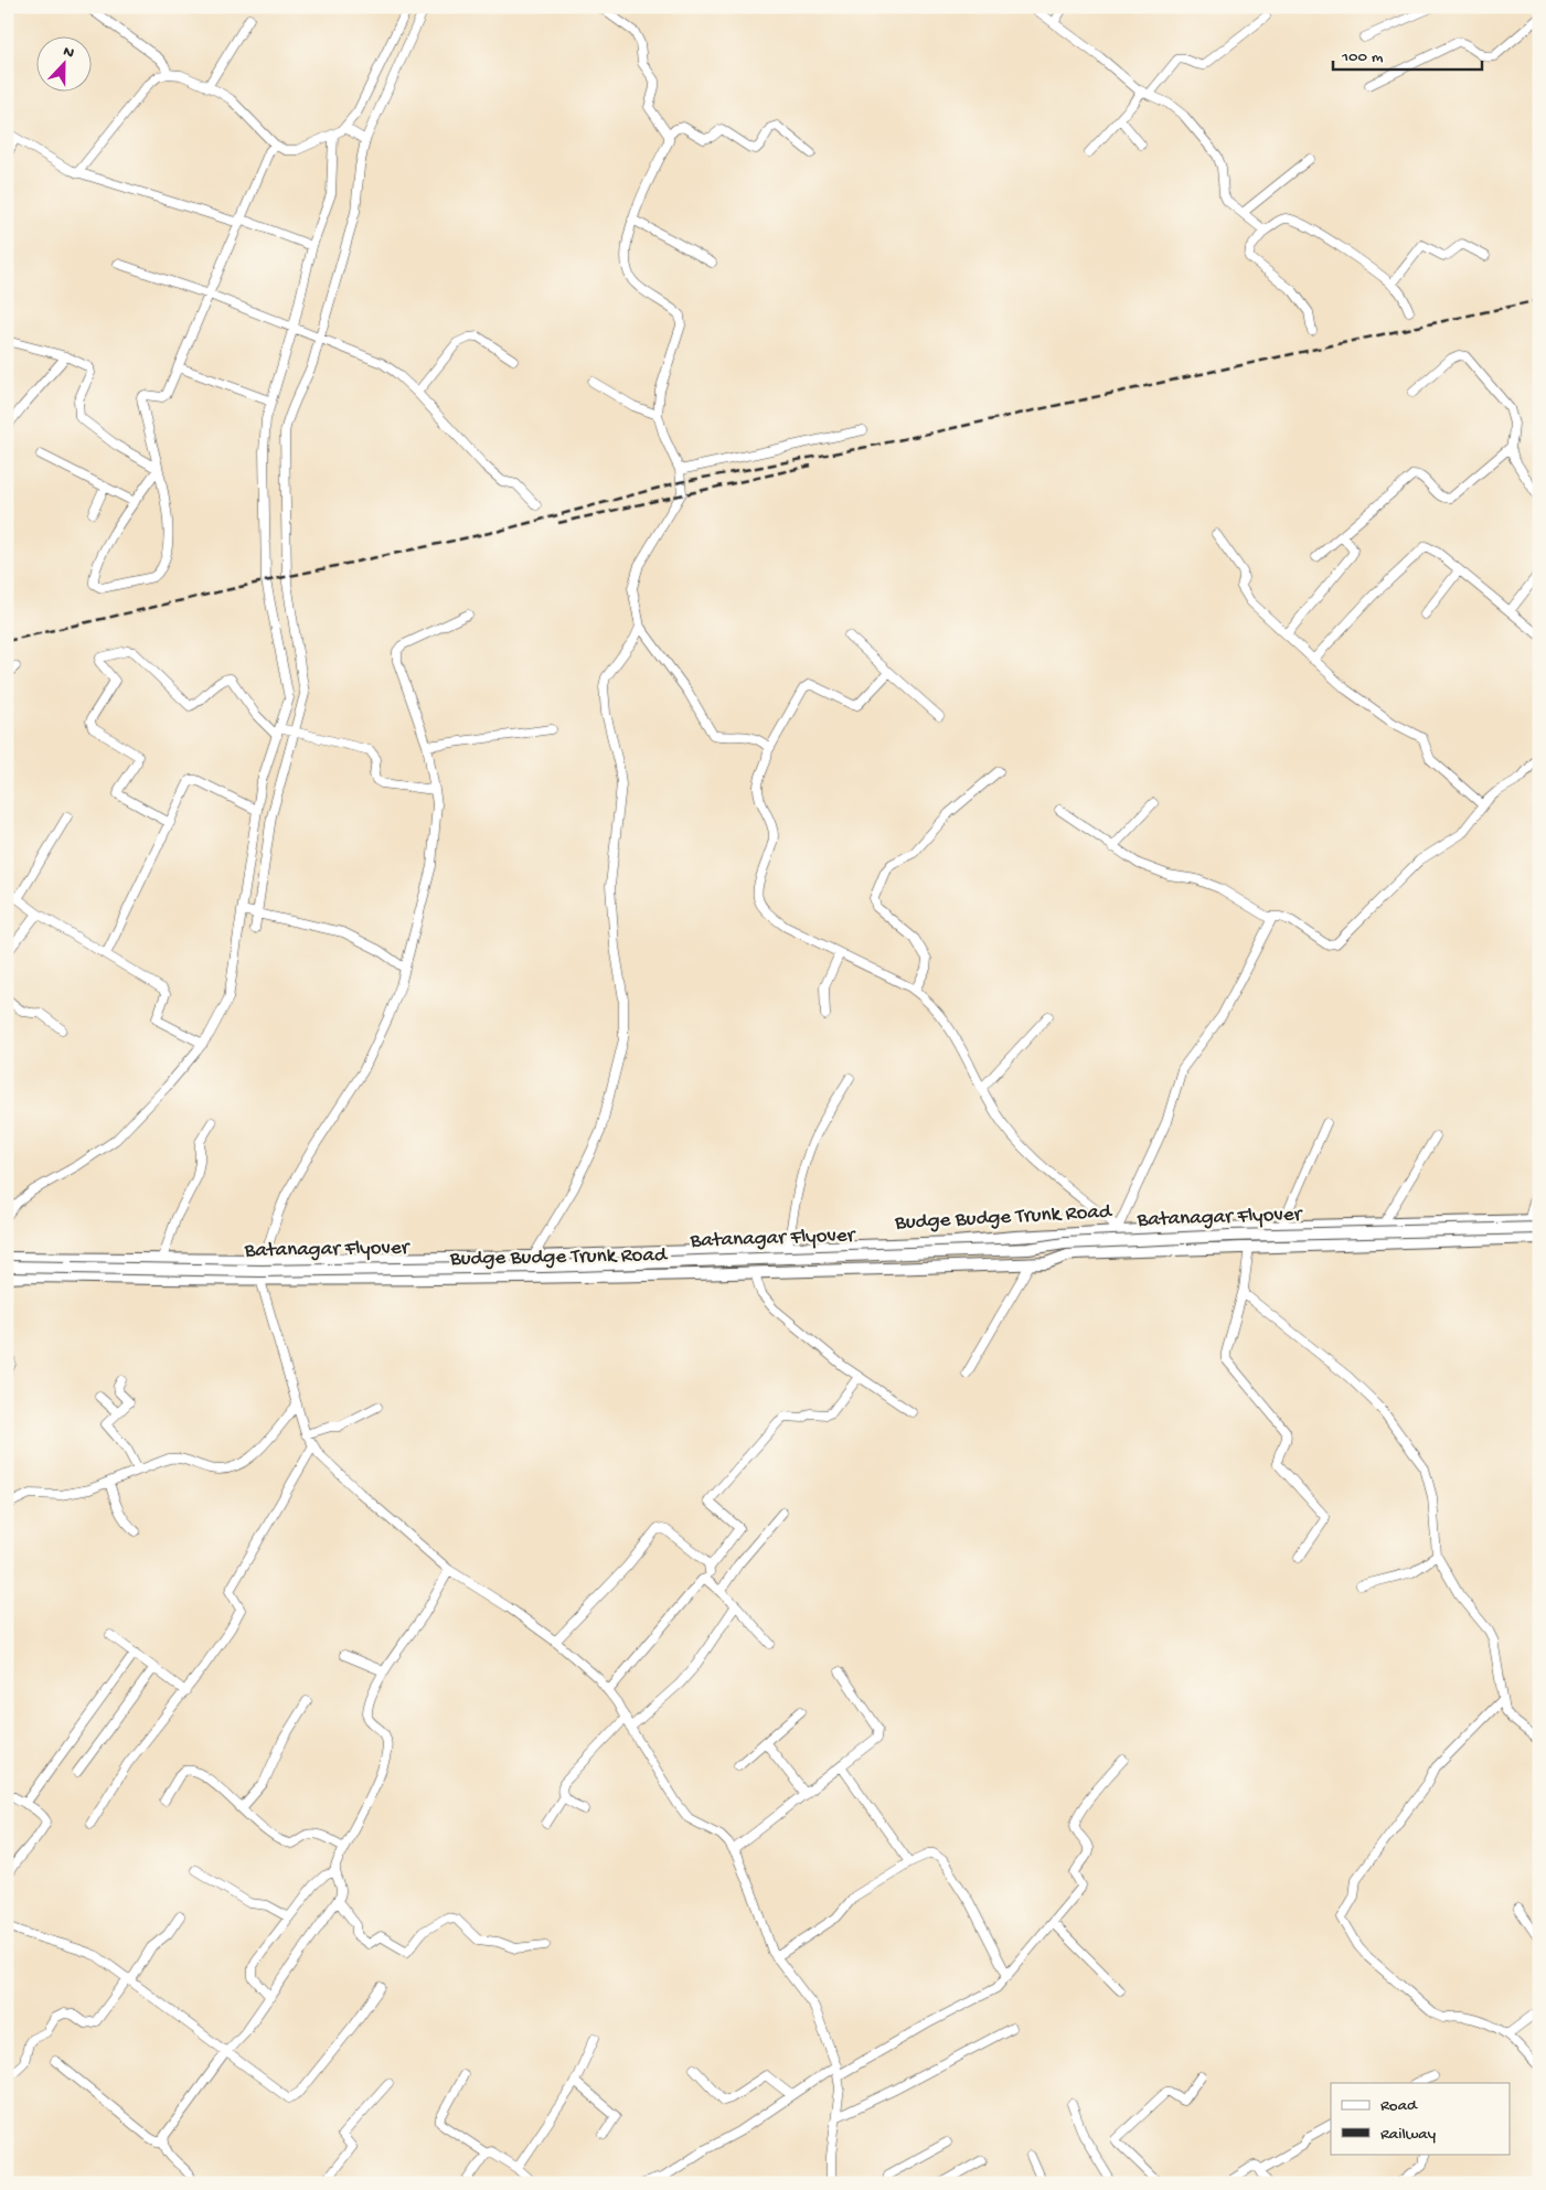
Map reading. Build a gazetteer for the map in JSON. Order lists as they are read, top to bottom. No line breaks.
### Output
{"streets":{"street":["Budge Budge Trunk Road","Batanagar Flyover"]},"legend":["Road","Railway"],"scale_bar":"100 m","north":"top"}
